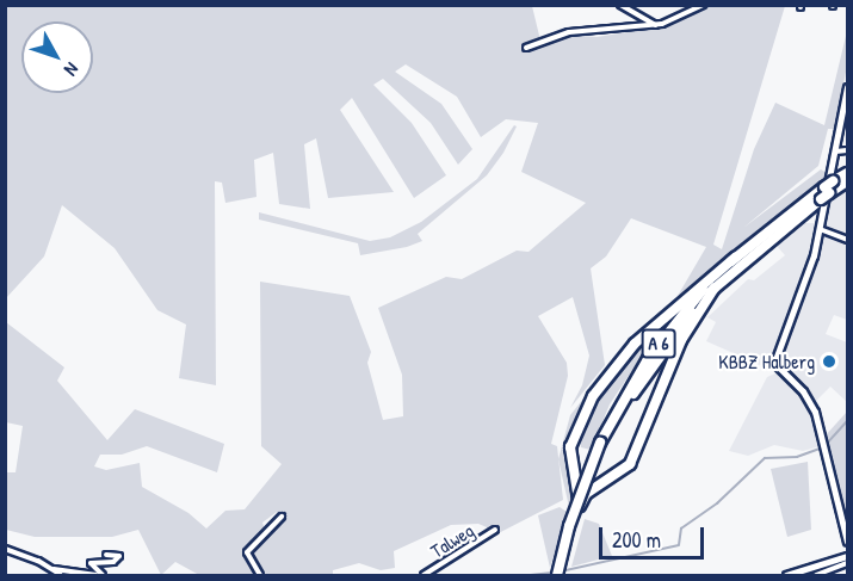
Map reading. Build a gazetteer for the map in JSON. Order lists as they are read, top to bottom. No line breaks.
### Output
{"streets":{"highway":["A 6"],"street":["Talweg"]},"places":["KBBZ Halberg"],"scale_bar":"200 m","north":"bottom right"}
